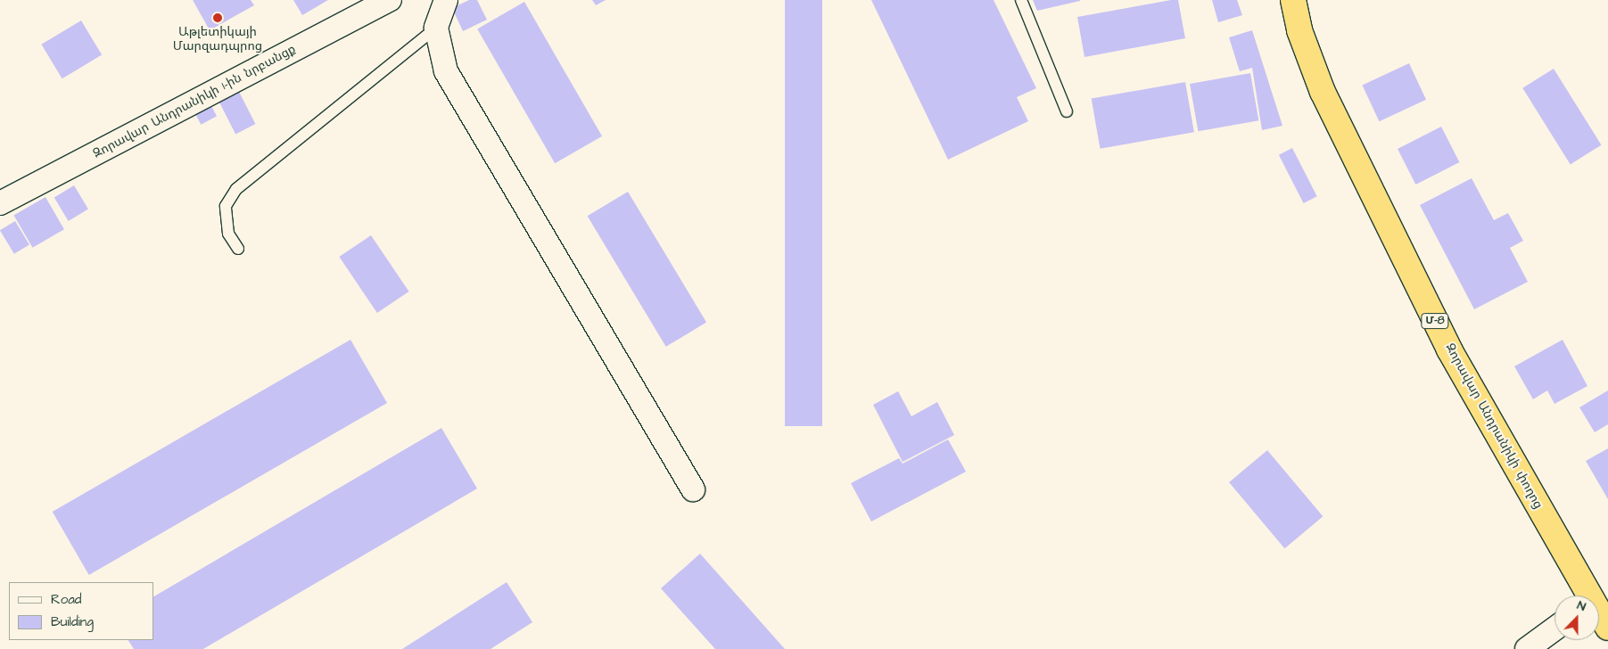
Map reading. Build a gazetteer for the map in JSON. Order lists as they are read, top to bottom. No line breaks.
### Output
{"streets":{"highway":["Մ-8","Զորավար Անդրանիկի փողոց"],"street":["Զորավար Անդրանիկի 1-ին նրբանցք"]},"places":["Աթլետիկայի Մարզադպրոց"],"legend":["Road","Building"],"north":"top"}
